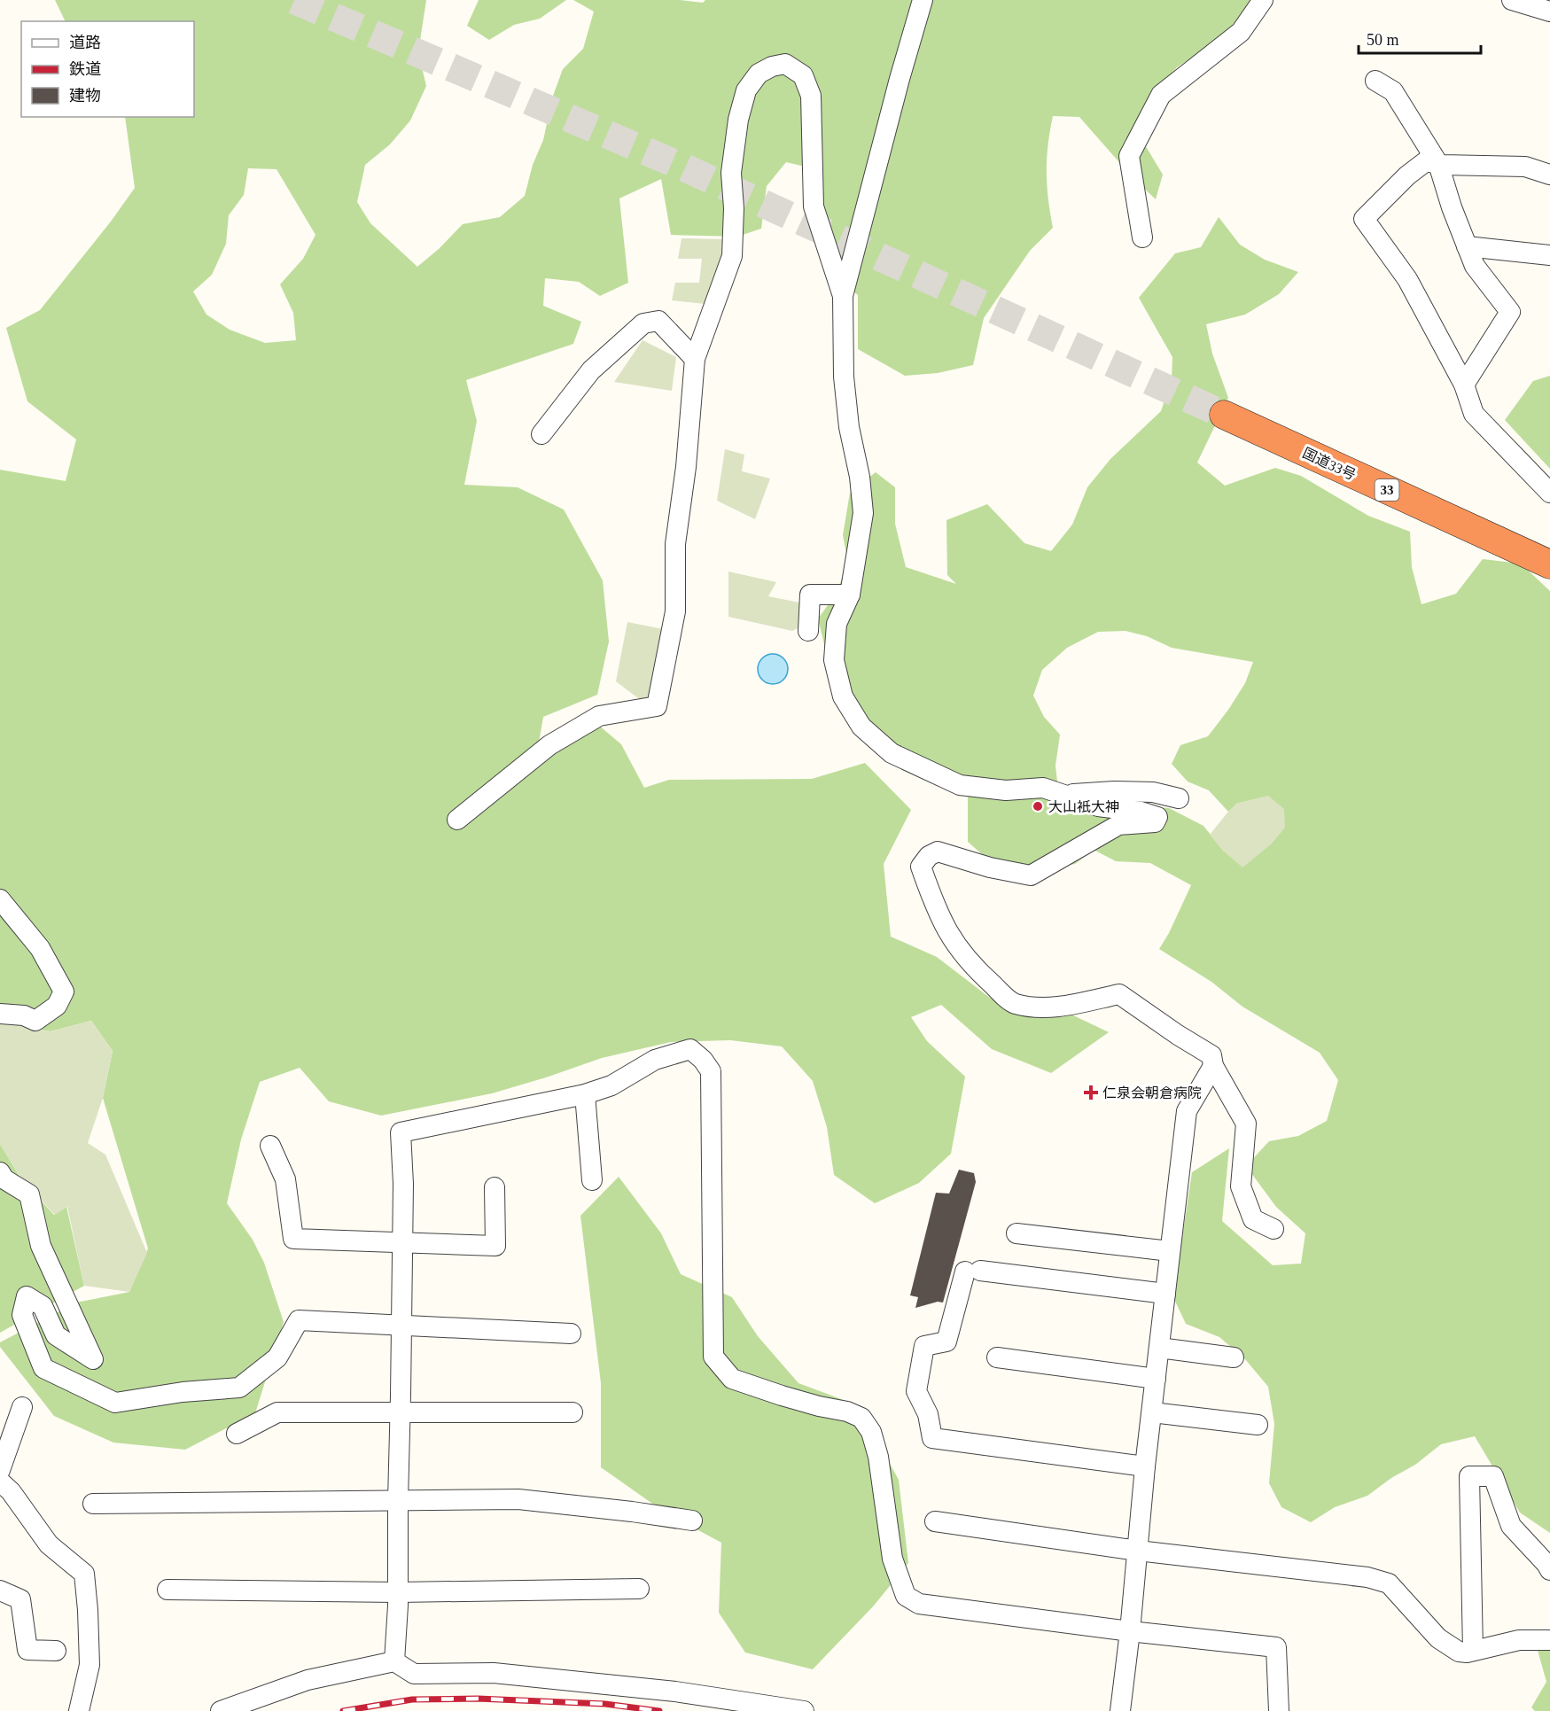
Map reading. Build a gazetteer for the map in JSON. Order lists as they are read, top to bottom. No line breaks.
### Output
{"streets":{"highway":["国道33号","33"]},"places":{"other":["大山衹大神"],"health":["仁泉会朝倉病院"]},"legend":["道路","鉄道","建物"],"scale_bar":"50 m"}
